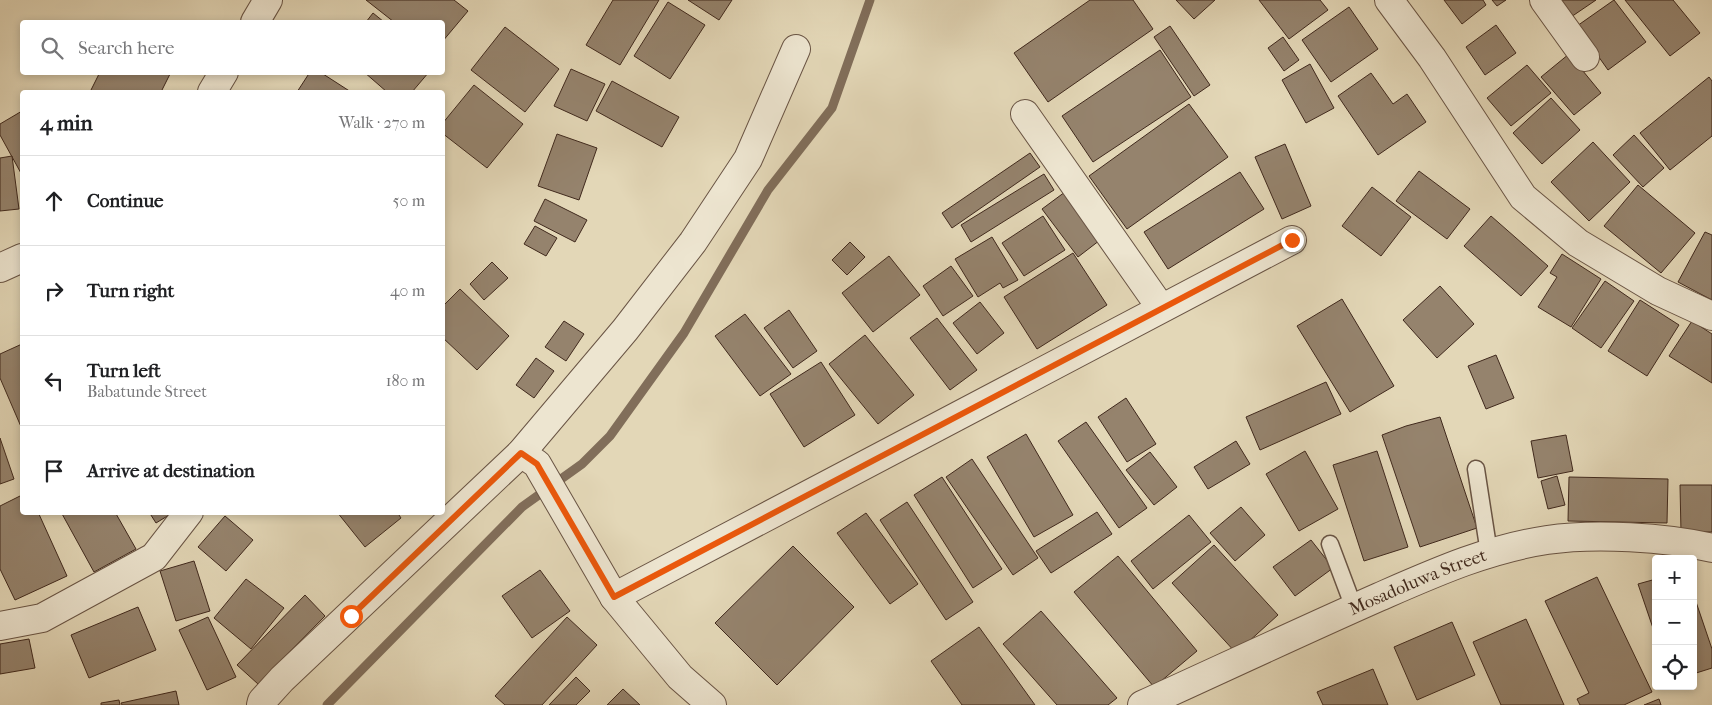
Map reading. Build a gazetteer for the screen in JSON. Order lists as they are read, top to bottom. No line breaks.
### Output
{"streets":{"street":["Mosadoluwa Street"]},"page":{"search":"Search here","heading":["4 min","Walk · 270 m"],"list":[["Continue","50 m"],["Turn right","40 m"],["Turn left","Babatunde Street","180 m"],"Arrive at destination"],"map_buttons":["+","−"]}}
